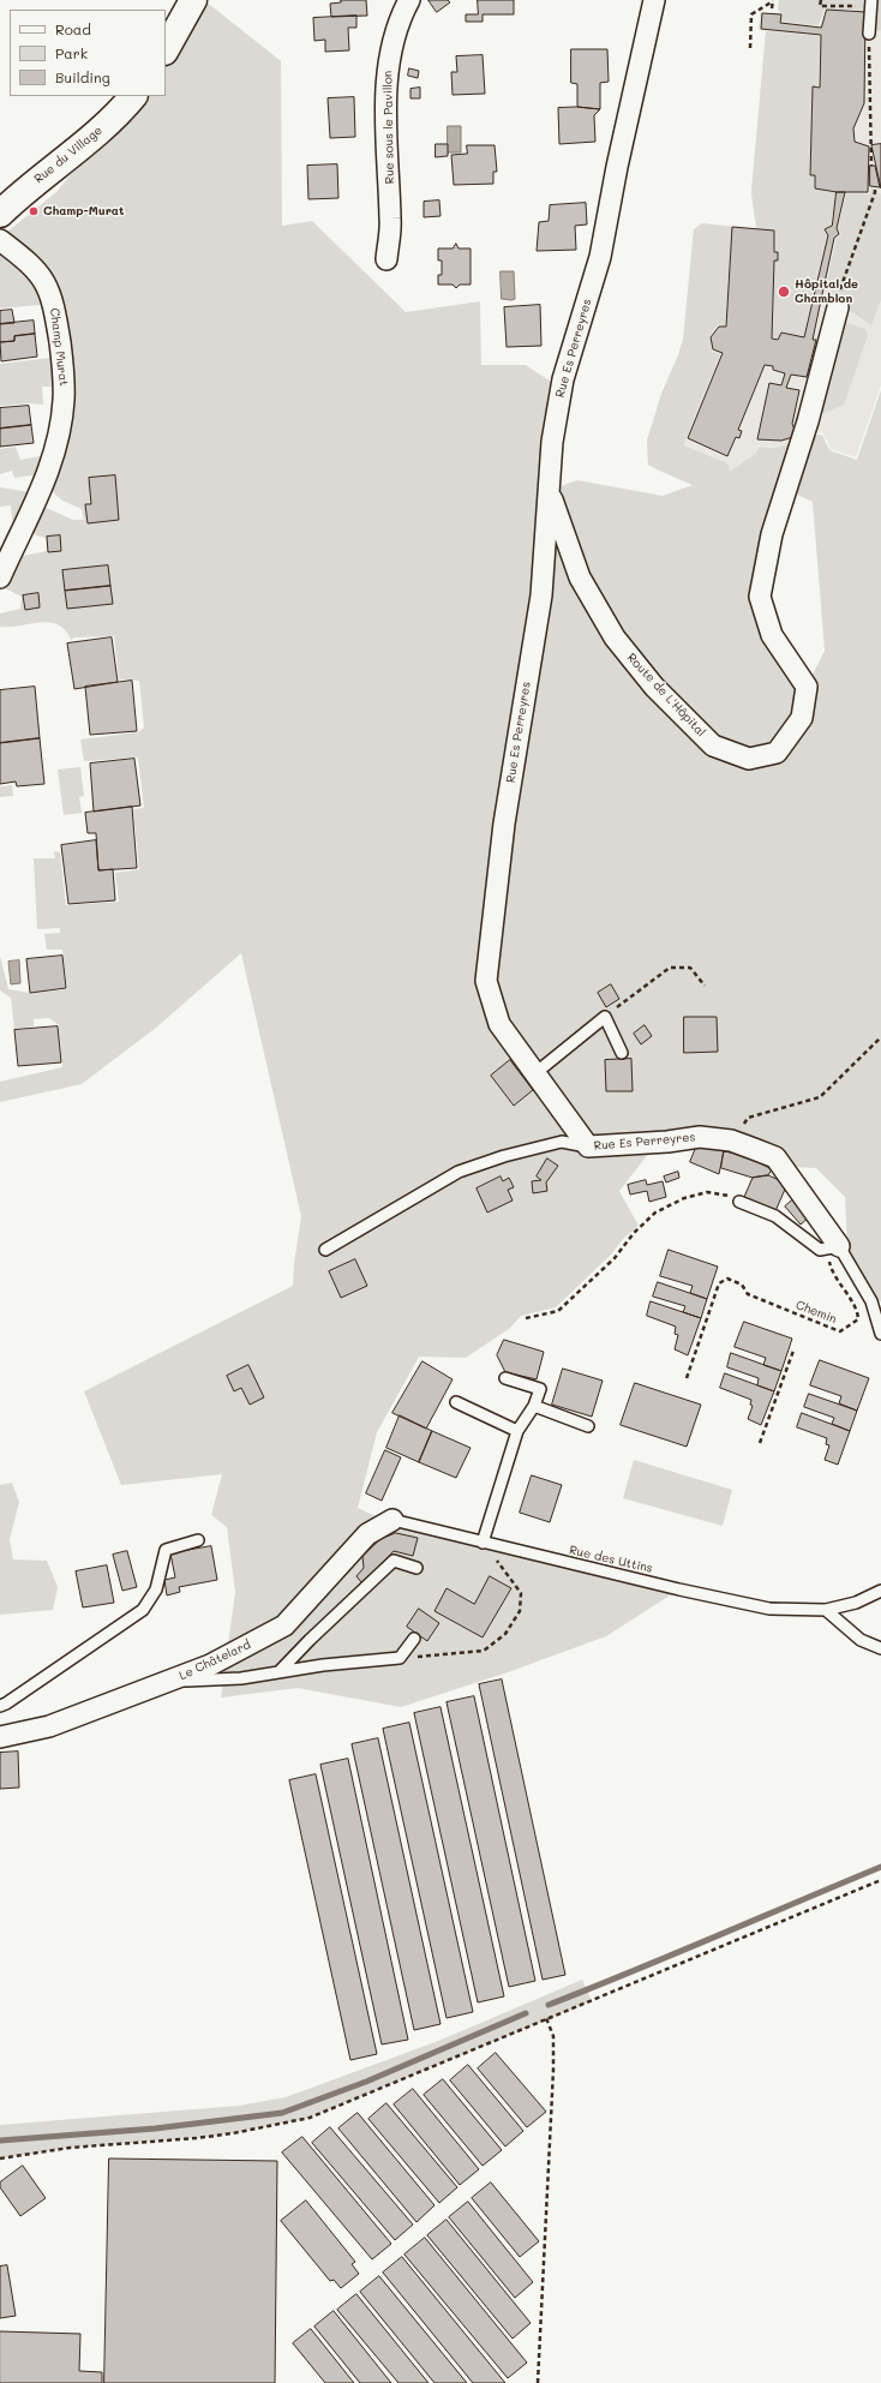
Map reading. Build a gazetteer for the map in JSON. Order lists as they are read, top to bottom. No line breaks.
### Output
{"streets":{"street":["Rue sous le Pavillon","Rue du Village","Champ Murat","Rue Es Perreyres","Route de L'Hôpital","Le Châtelard"],"lane":["Rue des Uttins"],"path":["Chemin"]},"crossings":[["Rue Es Perreyres","Route de L'Hôpital"],["Rue Es Perreyres","Chemin"],["Rue des Uttins","Le Châtelard"]],"places":["Champ-Murat","Hôpital de Chamblon"],"legend":["Road","Park","Building"]}
